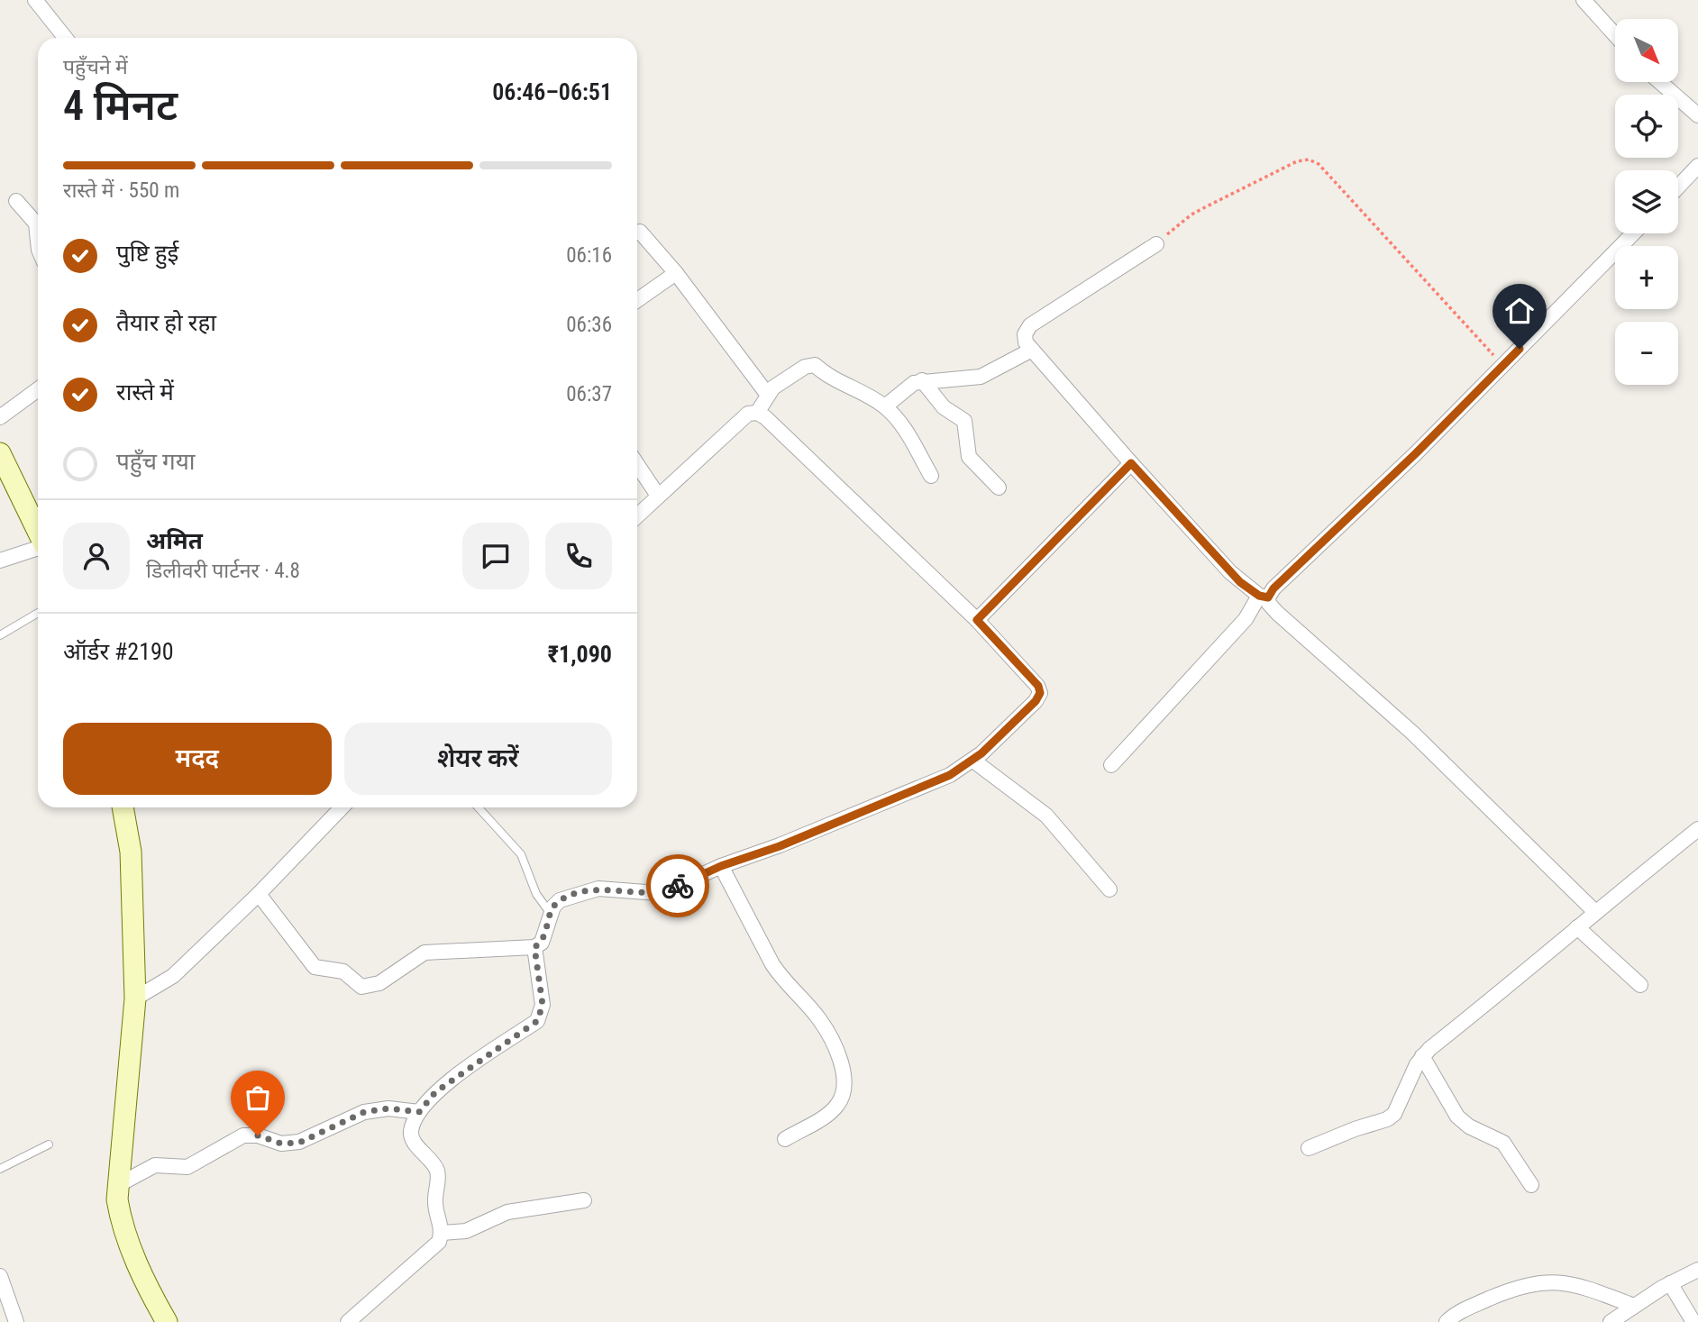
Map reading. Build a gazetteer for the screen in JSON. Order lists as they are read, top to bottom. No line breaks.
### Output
{"north":"bottom right","page":{"map_buttons":["+","−"],"heading":["4 मिनट","पहुँचने में","06:46–06:51"],"panel":["अमित","डिलीवरी पार्टनर · 4.8","ऑर्डर #2190","₹1,090"],"bar":"रास्ते में · 550 m","list":[["पुष्टि हुई","06:16"],["तैयार हो रहा","06:36"],["रास्ते में","06:37"],"पहुँच गया"],"buttons":["मदद","शेयर करें"]}}
